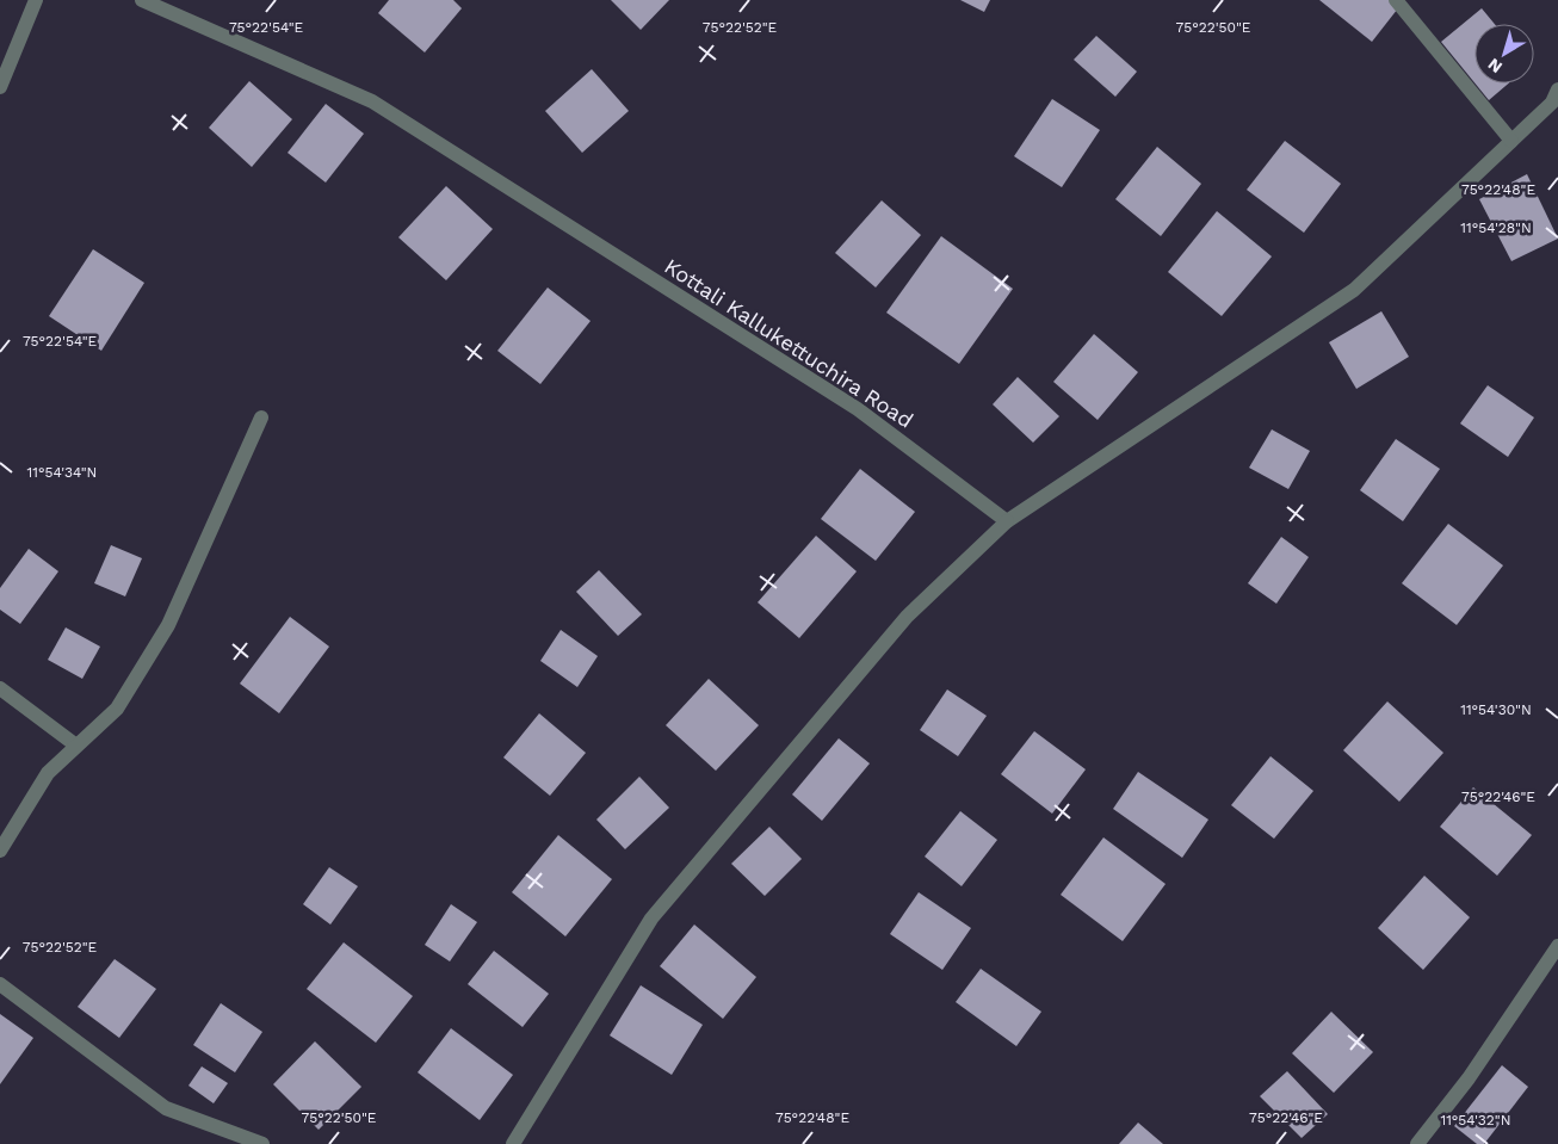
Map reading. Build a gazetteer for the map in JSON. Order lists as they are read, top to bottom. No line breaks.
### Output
{"streets":{"street":["Kottali Kallukettuchira Road"]},"north":"bottom left","coordinates":["75°22'50\"E","75°22'54\"E","75°22'52\"E","75°22'48\"E","11°54'28\"N","11°54'34\"N","11°54'30\"N","75°22'46\"E","11°54'32\"N"]}
